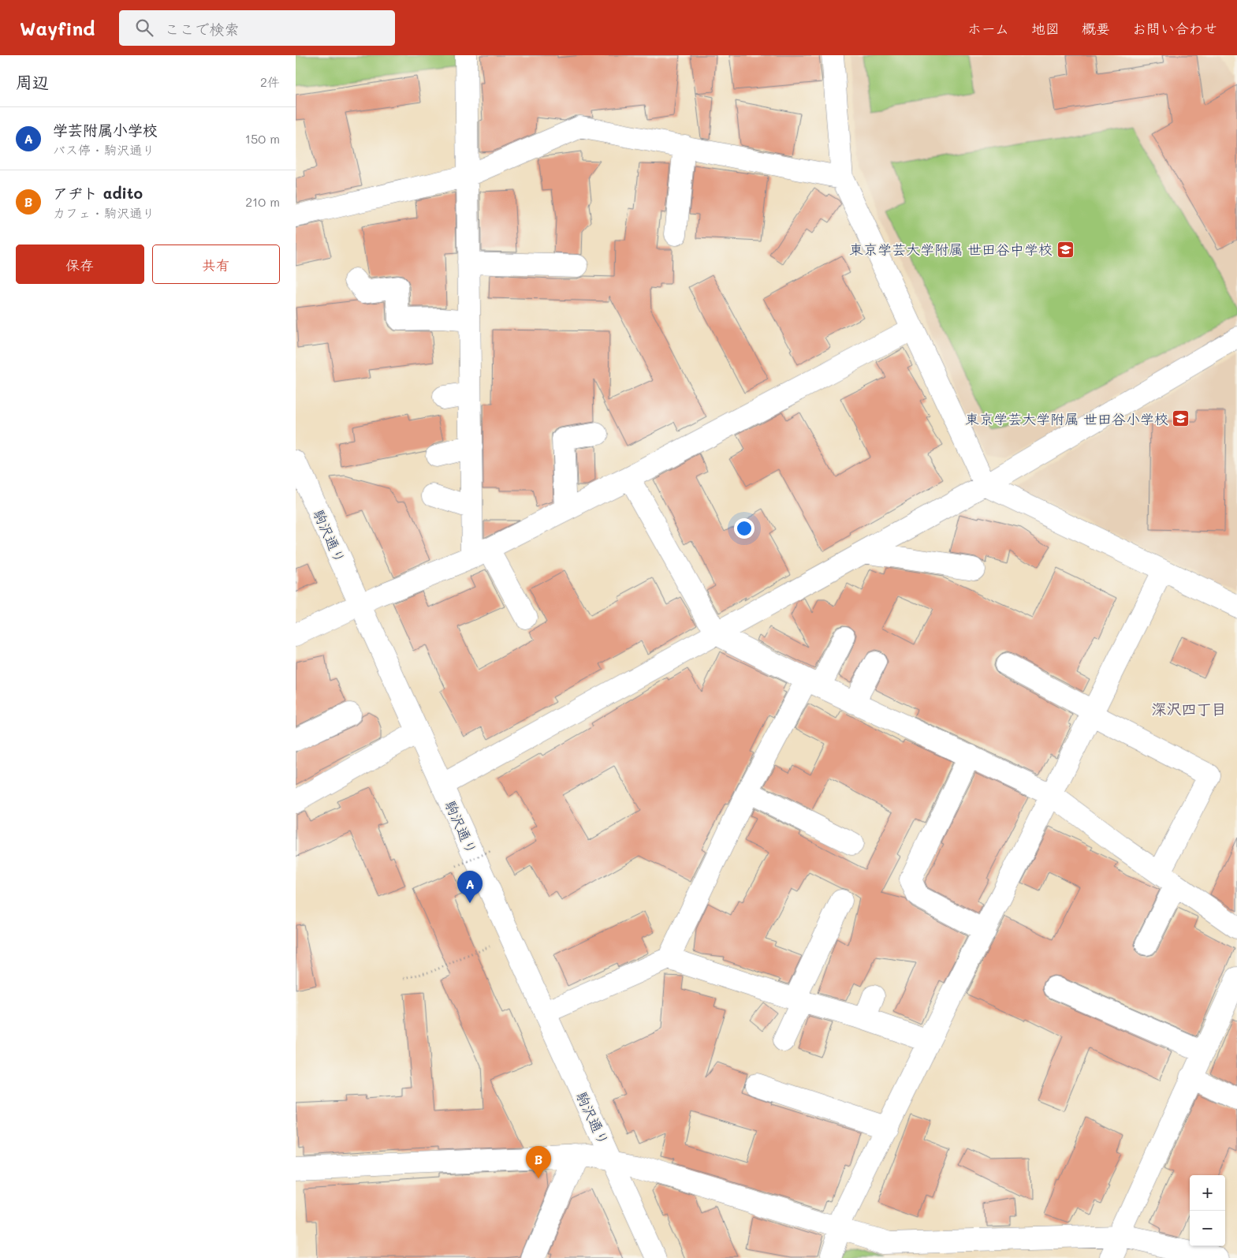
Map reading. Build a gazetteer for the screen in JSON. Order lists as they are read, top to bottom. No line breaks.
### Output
{"streets":{"street":["駒沢通り"]},"districts":["深沢四丁目"],"places":{"school or university":["東京学芸大学附属 世田谷中学校","東京学芸大学附属 世田谷小学校"]},"page":{"header":"Wayfind","search":"ここで検索","nav":["ホーム","地図","概要","お問い合わせ"],"heading":["周辺","2件"],"list":[{"mark":"A","name":"学芸附属小学校","note":"バス停 · 駒沢通り","value":"150 m"},{"mark":"B","name":"アヂト adito","note":"カフェ · 駒沢通り","value":"210 m"}],"buttons":["保存","共有"],"pins":["A","B"],"map_buttons":["+","−"]}}
